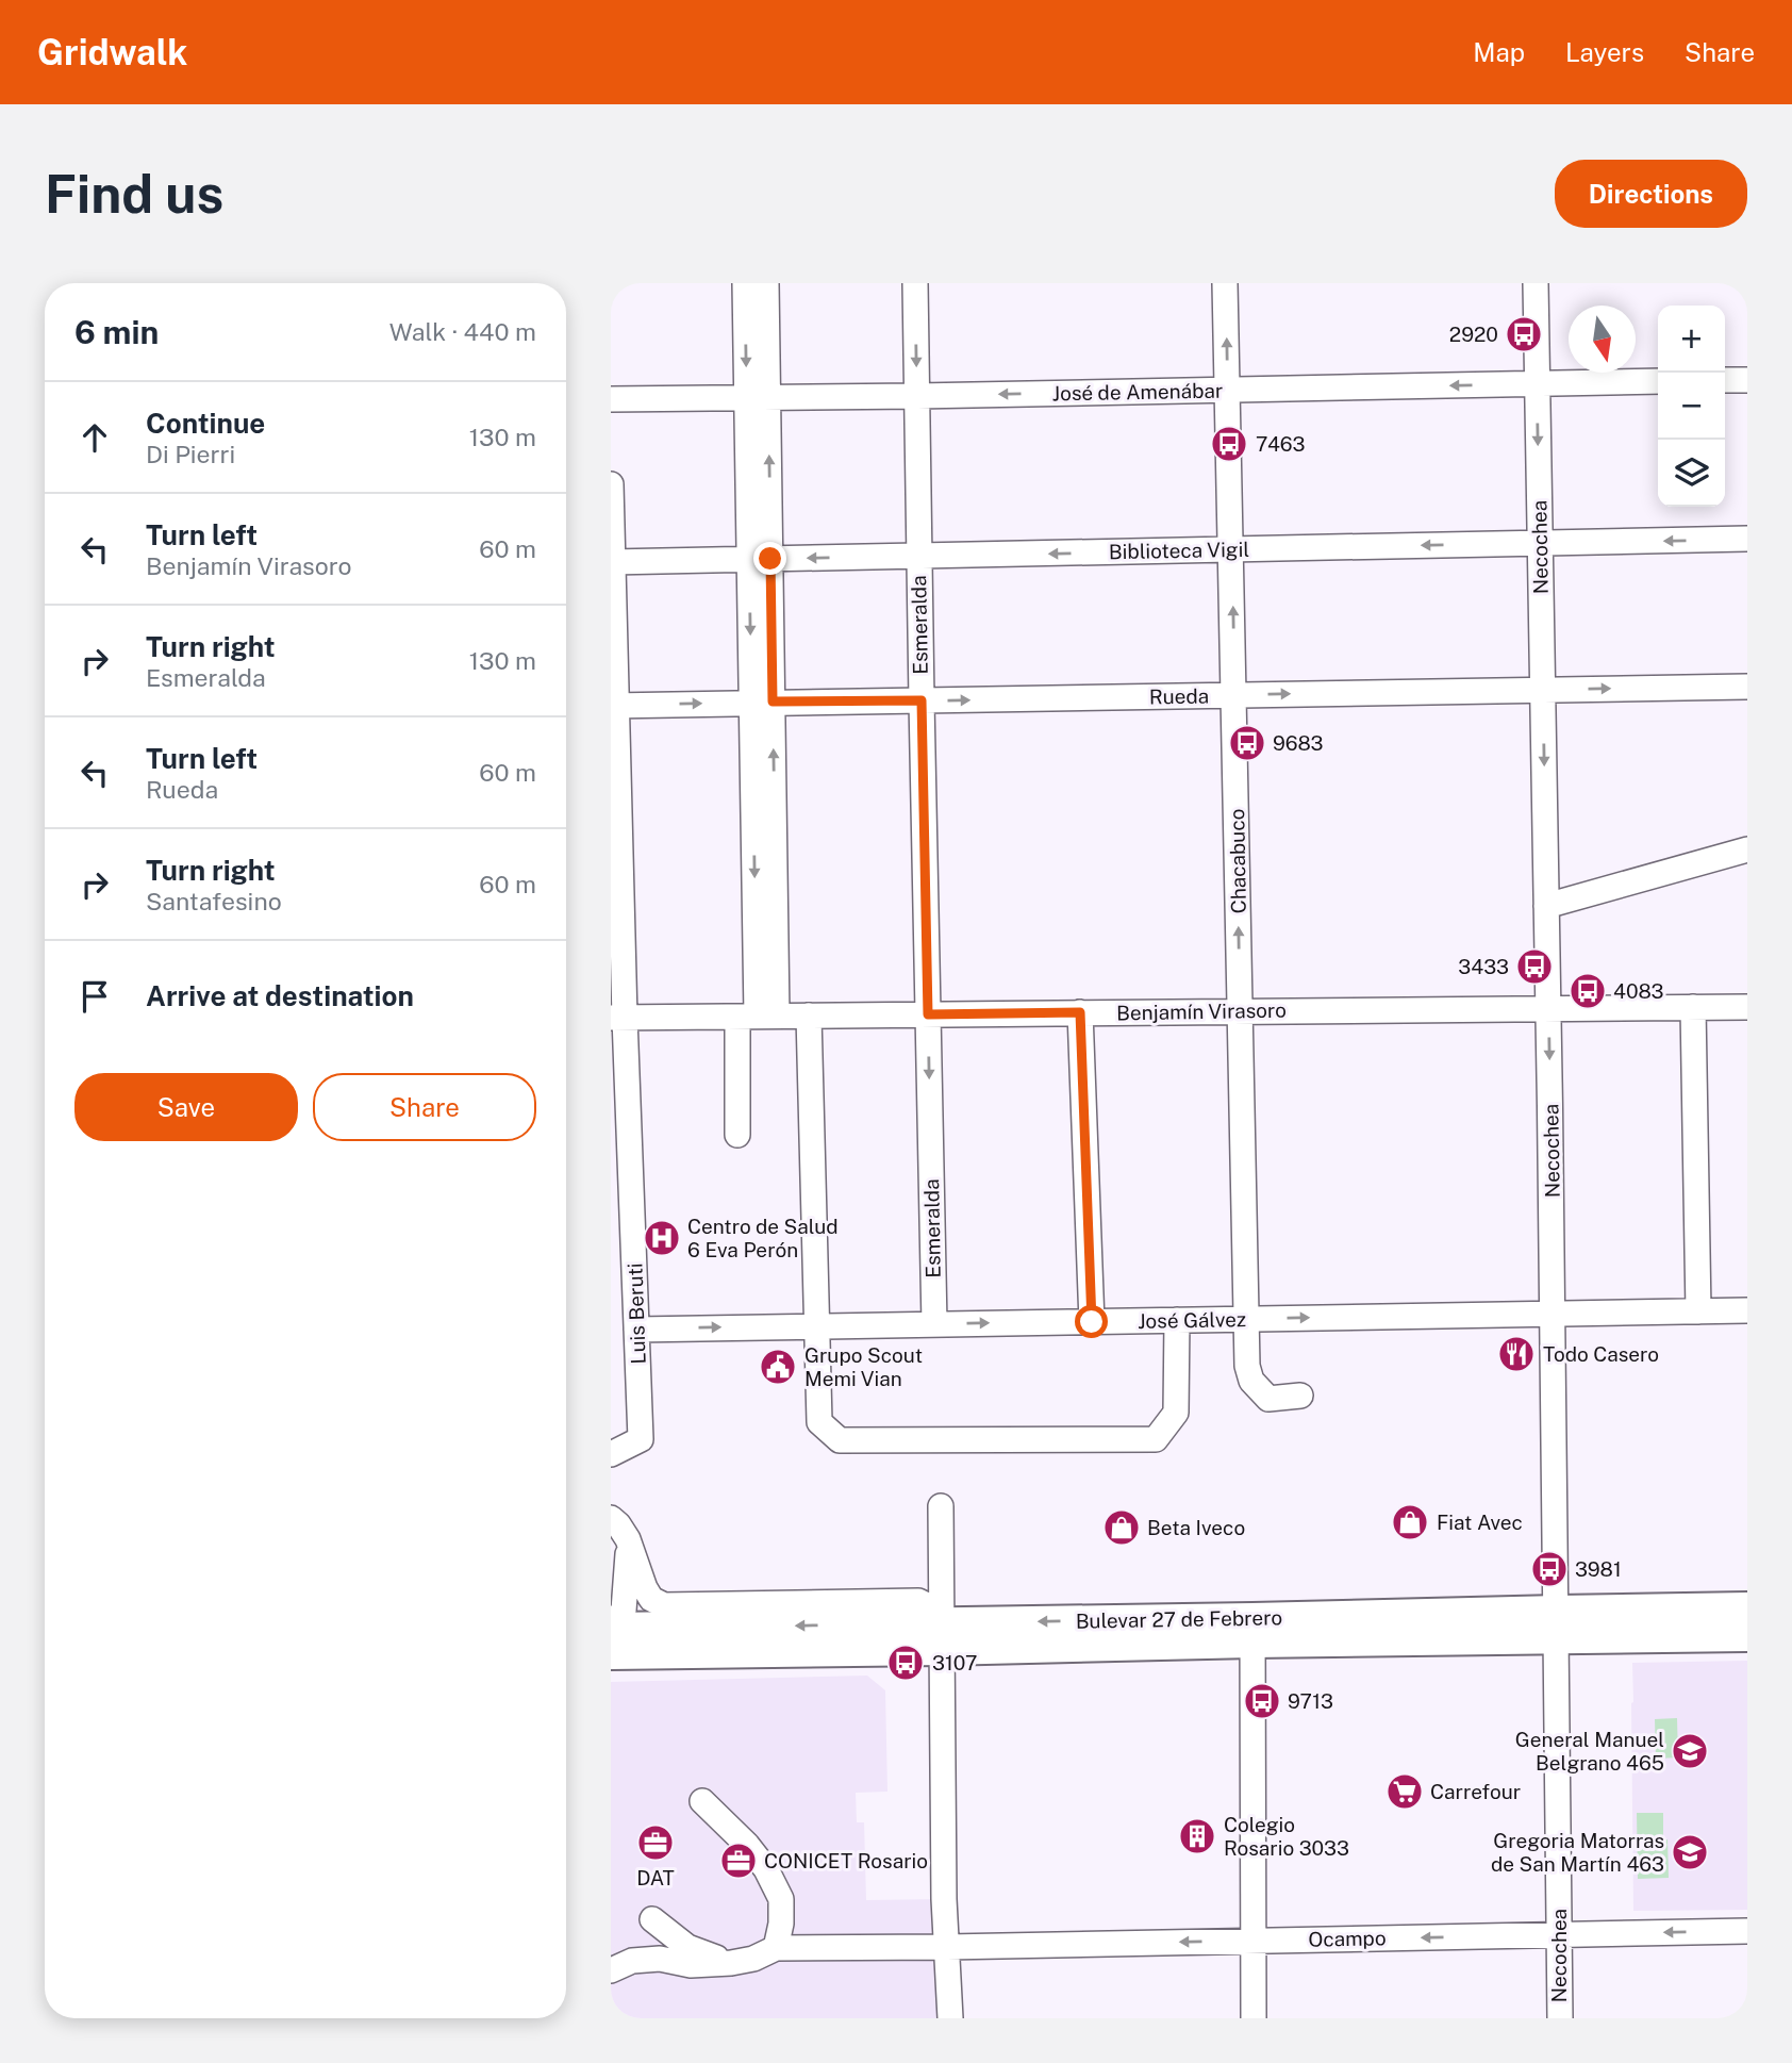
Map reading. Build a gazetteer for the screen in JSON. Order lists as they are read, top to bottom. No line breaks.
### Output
{"streets":{"main road":["Bulevar 27 de Febrero"],"street":["José de Amenábar","Necochea","Biblioteca Vigil","Esmeralda","Rueda","Chacabuco","Benjamín Virasoro","Luis Beruti","José Gálvez","Ocampo"]},"crossings":[["José de Amenábar","Necochea"],["José de Amenábar","Esmeralda"],["José de Amenábar","Chacabuco"],["Necochea","Biblioteca Vigil"],["Necochea","Rueda"],["Necochea","Benjamín Virasoro"],["Necochea","José Gálvez"],["Necochea","Bulevar 27 de Febrero"],["Necochea","Ocampo"],["Biblioteca Vigil","Esmeralda"],["Biblioteca Vigil","Chacabuco"],["Biblioteca Vigil","Luis Beruti"],["Esmeralda","Rueda"],["Esmeralda","Benjamín Virasoro"],["Esmeralda","José Gálvez"],["Rueda","Chacabuco"],["Rueda","Luis Beruti"],["Chacabuco","Benjamín Virasoro"],["Chacabuco","José Gálvez"],["Benjamín Virasoro","Luis Beruti"],["Luis Beruti","José Gálvez"]],"one_way":["José de Amenábar","Biblioteca Vigil","Rueda","Chacabuco","José Gálvez","Ocampo"],"places":{"bus stop":["2920","7463","9683","3433","4083","3981","3107","9713"],"hospital":["Centro de Salud 6 Eva Perón"],"restaurant":["Todo Casero"],"public building":["Grupo Scout Memi Vian"],"shop":["Fiat Avec","Beta Iveco"],"school or university":["General Manuel Belgrano 465","Gregoria Matorras de San Martín 463"],"supermarket":["Carrefour"],"building":["Colegio Rosario 3033"],"office":["DAT","CONICET Rosario"]},"north":"bottom","page":{"header":"Gridwalk","nav":["Map","Layers","Share"],"buttons":["Directions",["Save","Share"]],"title":"Find us","heading":["6 min","Walk · 440 m"],"map_buttons":["+","−"],"list":[["Continue","Di Pierri","130 m"],["Turn left","Benjamín Virasoro","60 m"],["Turn right","Esmeralda","130 m"],["Turn left","Rueda","60 m"],["Turn right","Santafesino","60 m"],"Arrive at destination"]}}
